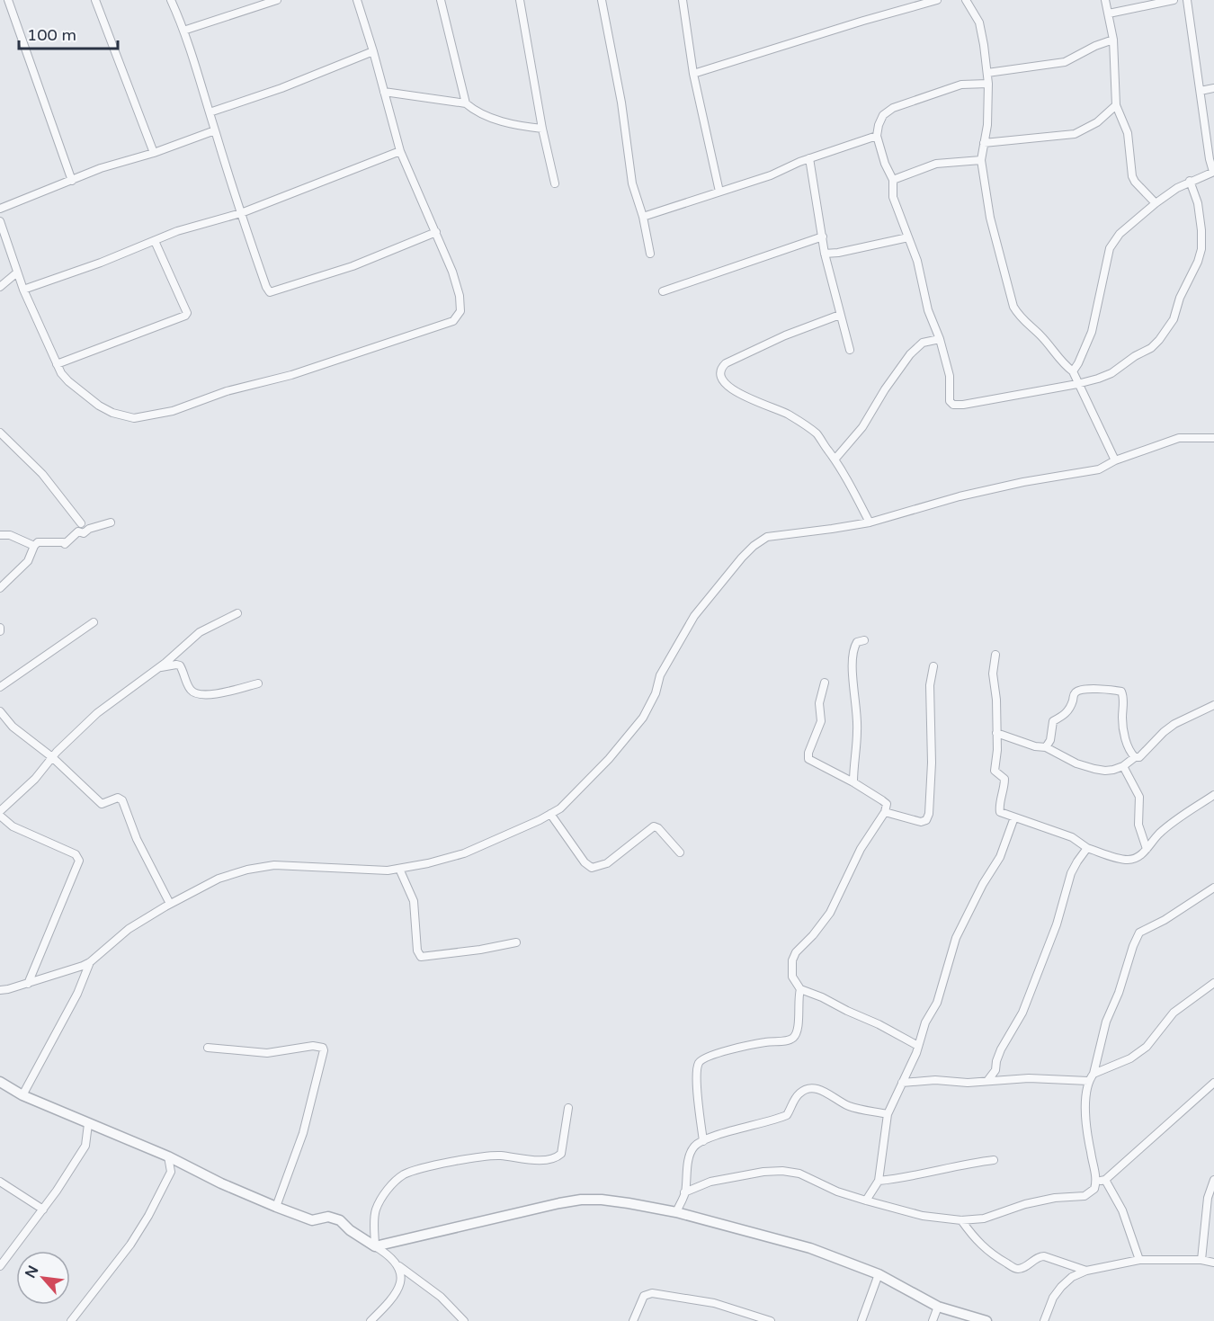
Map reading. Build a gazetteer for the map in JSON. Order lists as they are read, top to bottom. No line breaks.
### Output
{"scale_bar":"100 m","north":"top left"}
